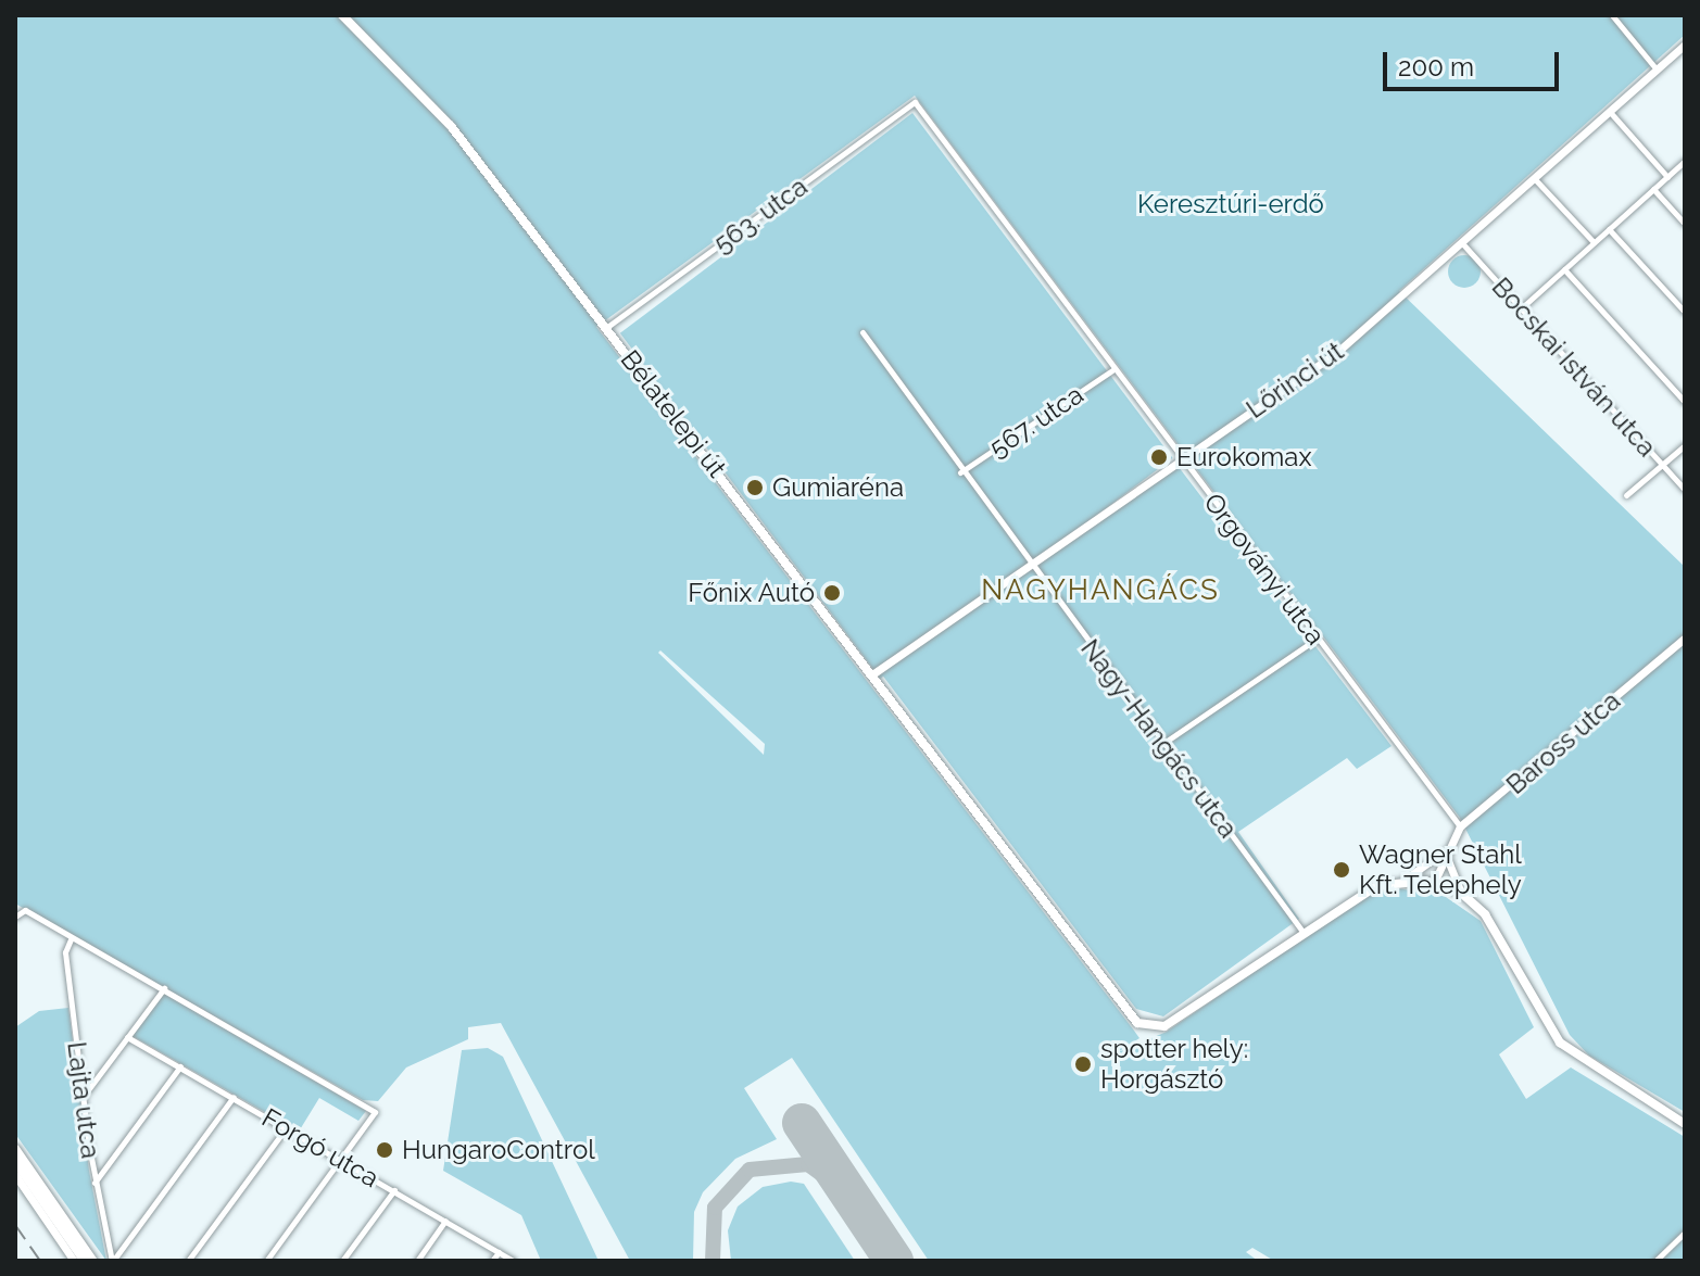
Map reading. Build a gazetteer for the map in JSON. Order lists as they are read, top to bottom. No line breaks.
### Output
{"streets":{"main road":["Bélatelepi út","Baross utca"],"street":["563. utca","Bocskai István utca","Lőrinci út","567. utca","Orgoványi utca","Nagy-Hangács utca","Lajta utca","Forgó utca"]},"crossings":[["563. utca","Bélatelepi út"],["563. utca","Orgoványi utca"],["Bocskai István utca","Lőrinci út"],["Lőrinci út","Bélatelepi út"],["Lőrinci út","Orgoványi utca"],["Lőrinci út","Nagy-Hangács utca"],["Bélatelepi út","Baross utca"],["567. utca","Orgoványi utca"],["567. utca","Nagy-Hangács utca"],["Orgoványi utca","Baross utca"],["Nagy-Hangács utca","Baross utca"]],"districts":["NAGYHANGÁCS"],"parks":["Keresztúri-erdő"],"places":["Eurokomax","Gumiaréna","Főnix Autó","Wagner Stahl Kft. Telephely","spotter hely: Horgásztó","HungaroControl"],"scale_bar":"200 m"}
